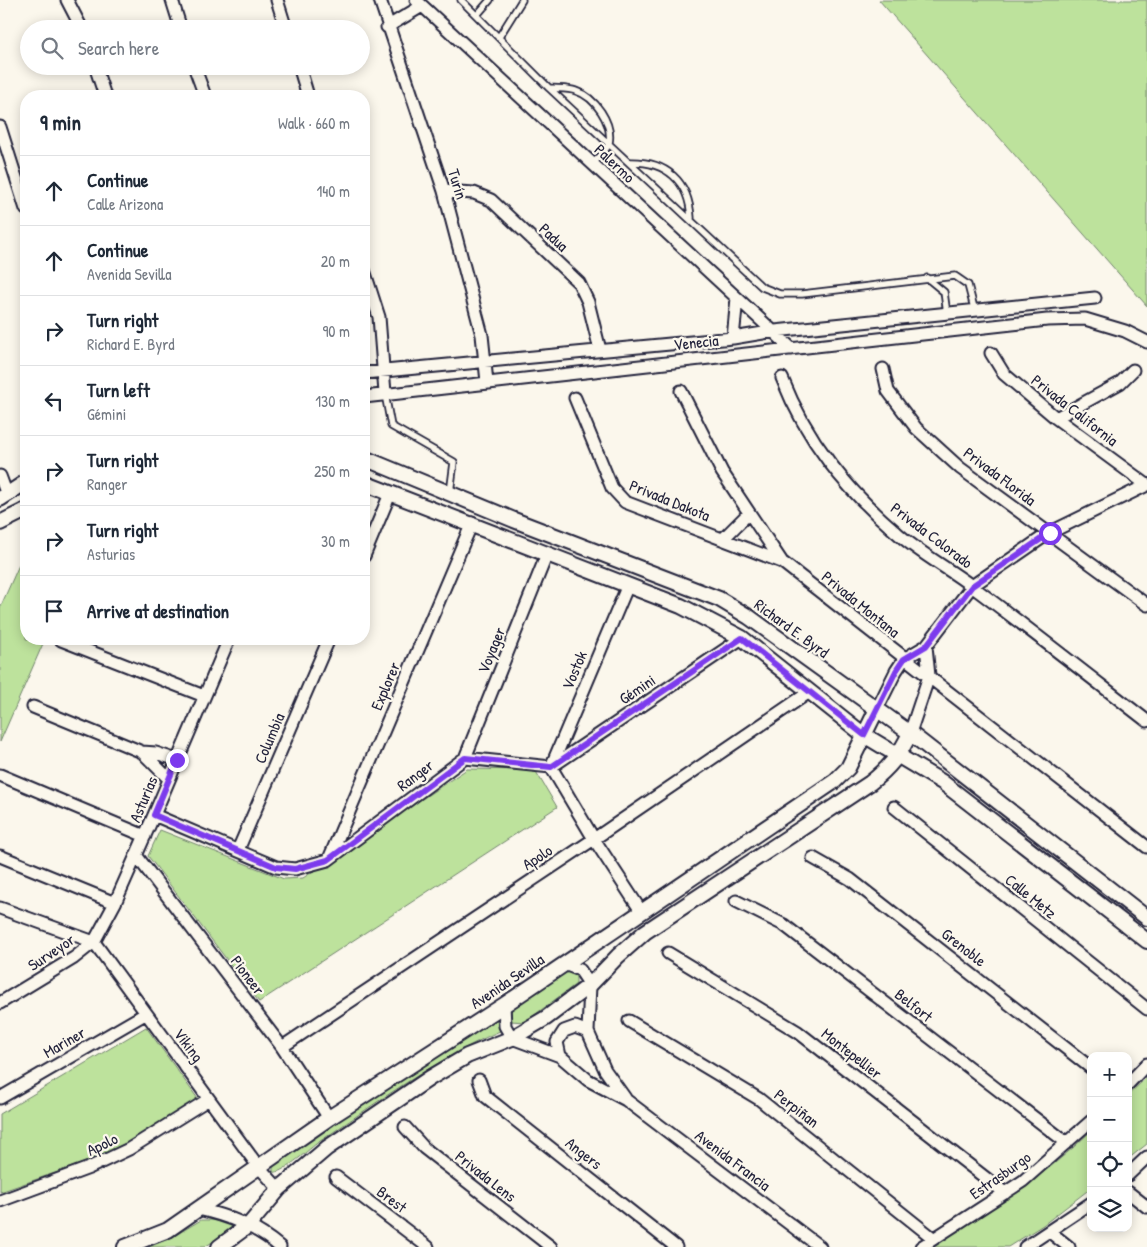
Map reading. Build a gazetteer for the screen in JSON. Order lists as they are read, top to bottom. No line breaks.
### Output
{"streets":{"street":["Palermo","Turín","Padua","Venecia","Privada California","Privada Florida","Privada Dakota","Privada Colorado","Privada Montana","Richard E. Byrd","Voyager","Vostok","Explorer","Gémini","Columbia","Ranger","Asturias","Apolo","Calle Metz","Grenoble","Surveyor","Pioneer","Avenida Sevilla","Belfort","Mariner","Viking","Montepellier","Perpiñan","Angers","Avenida Francia","Estrasburgo","Privada Lens","Brest"]},"crossings":[["Palermo","Venecia"],["Turín","Padua"],["Turín","Venecia"],["Padua","Venecia"],["Privada Dakota","Privada Montana"],["Richard E. Byrd","Avenida Sevilla"],["Voyager","Ranger"],["Vostok","Gémini"],["Explorer","Ranger"],["Columbia","Ranger"],["Ranger","Asturias"],["Asturias","Surveyor"],["Asturias","Pioneer"],["Asturias","Viking"],["Apolo","Pioneer"],["Apolo","Viking"],["Surveyor","Viking"],["Pioneer","Avenida Sevilla"],["Avenida Sevilla","Viking"],["Belfort","Estrasburgo"],["Mariner","Viking"],["Montepellier","Estrasburgo"],["Perpiñan","Estrasburgo"]],"page":{"search":"Search here","heading":["9 min","Walk · 660 m"],"list":[["Continue","Calle Arizona","140 m"],["Continue","Avenida Sevilla","20 m"],["Turn right","Richard E. Byrd","90 m"],["Turn left","Gémini","130 m"],["Turn right","Ranger","250 m"],["Turn right","Asturias","30 m"],"Arrive at destination"],"map_buttons":["+","−"]}}
